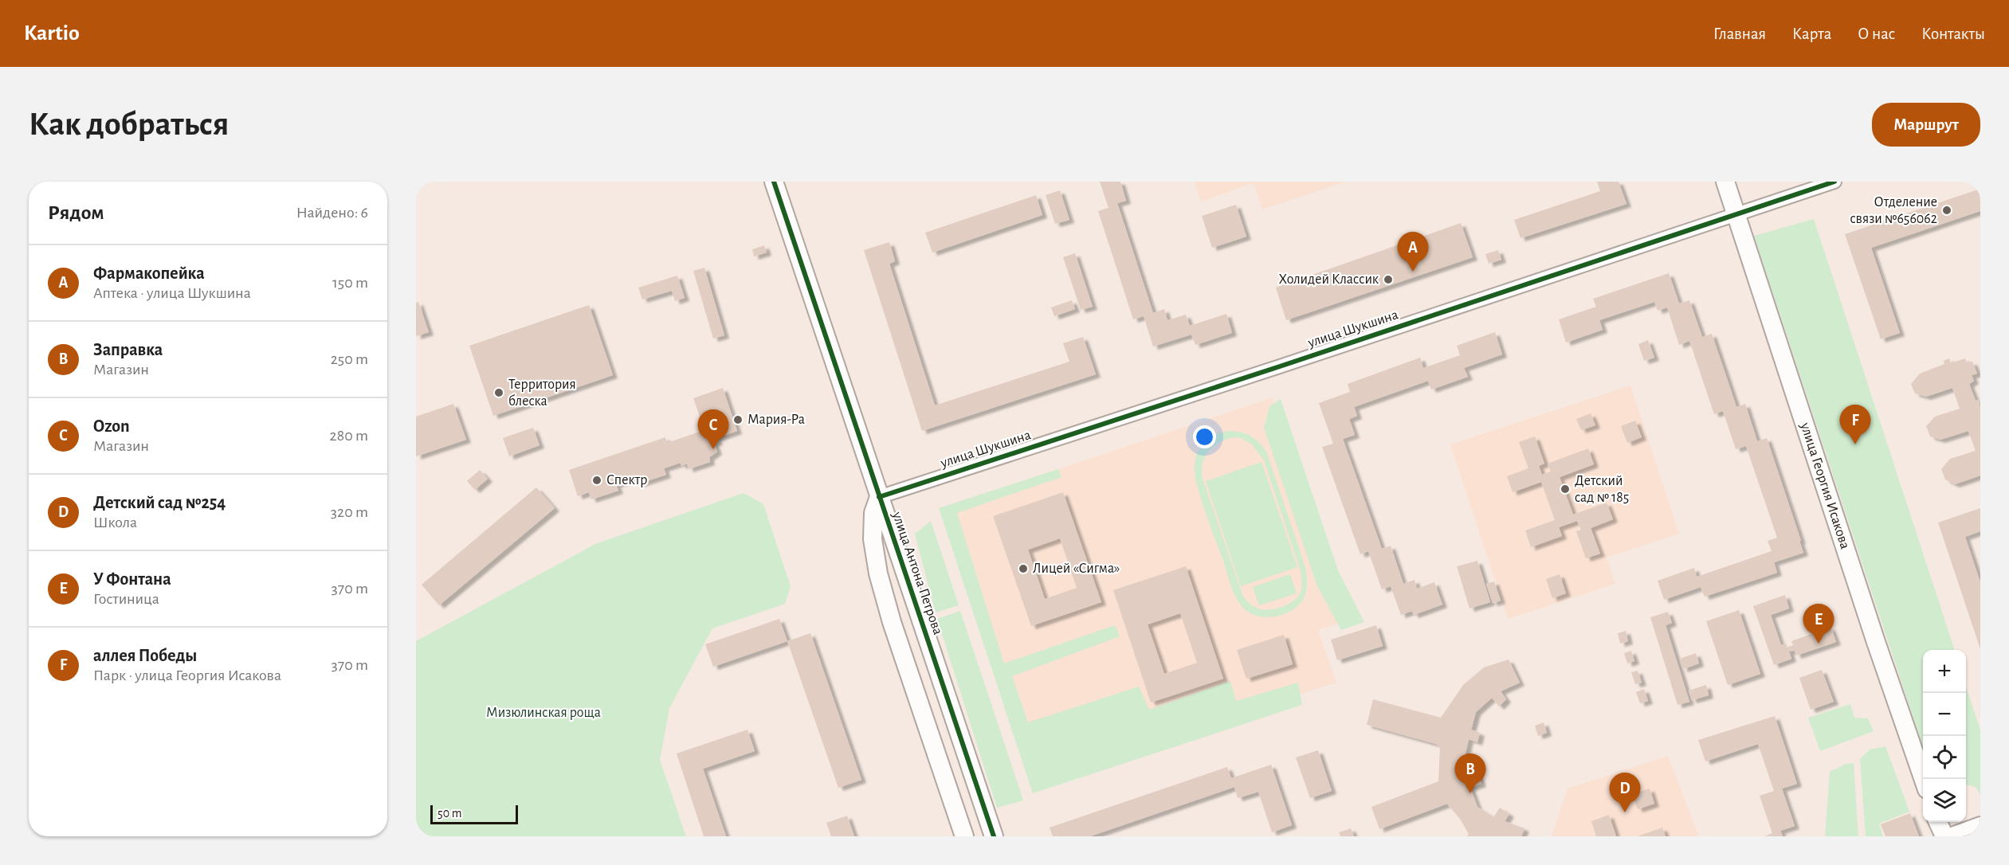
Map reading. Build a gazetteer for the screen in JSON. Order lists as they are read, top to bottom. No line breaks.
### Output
{"streets":{"street":["улица Шукшина","улица Георгия Исакова","улица Антона Петрова"]},"crossings":[["улица Шукшина","улица Георгия Исакова"],["улица Шукшина","улица Антона Петрова"]],"parks":["Мизюлинская роща"],"places":["Отделение связи №656062","Холидей Классик","Территория блеска","Мария-Ра","Спектр","Детский сад № 185","Лицей «Сигма»"],"scale_bar":"50 m","page":{"header":"Kartio","nav":["Главная","Карта","О нас","Контакты"],"buttons":"Маршрут","title":"Как добраться","heading":["Рядом","Найдено: 6"],"pins":["A","F","C","E","B","D"],"list":[{"mark":"A","name":"Фармакопейка","note":"Аптека · улица Шукшина","value":"150 m"},{"mark":"B","name":"Заправка","note":"Магазин","value":"250 m"},{"mark":"C","name":"Ozon","note":"Магазин","value":"280 m"},{"mark":"D","name":"Детский сад №254","note":"Школа","value":"320 m"},{"mark":"E","name":"У Фонтана","note":"Гостиница","value":"370 m"},{"mark":"F","name":"аллея Победы","note":"Парк · улица Георгия Исакова","value":"370 m"}],"map_buttons":["+","−"],"scale":"50 m"}}
